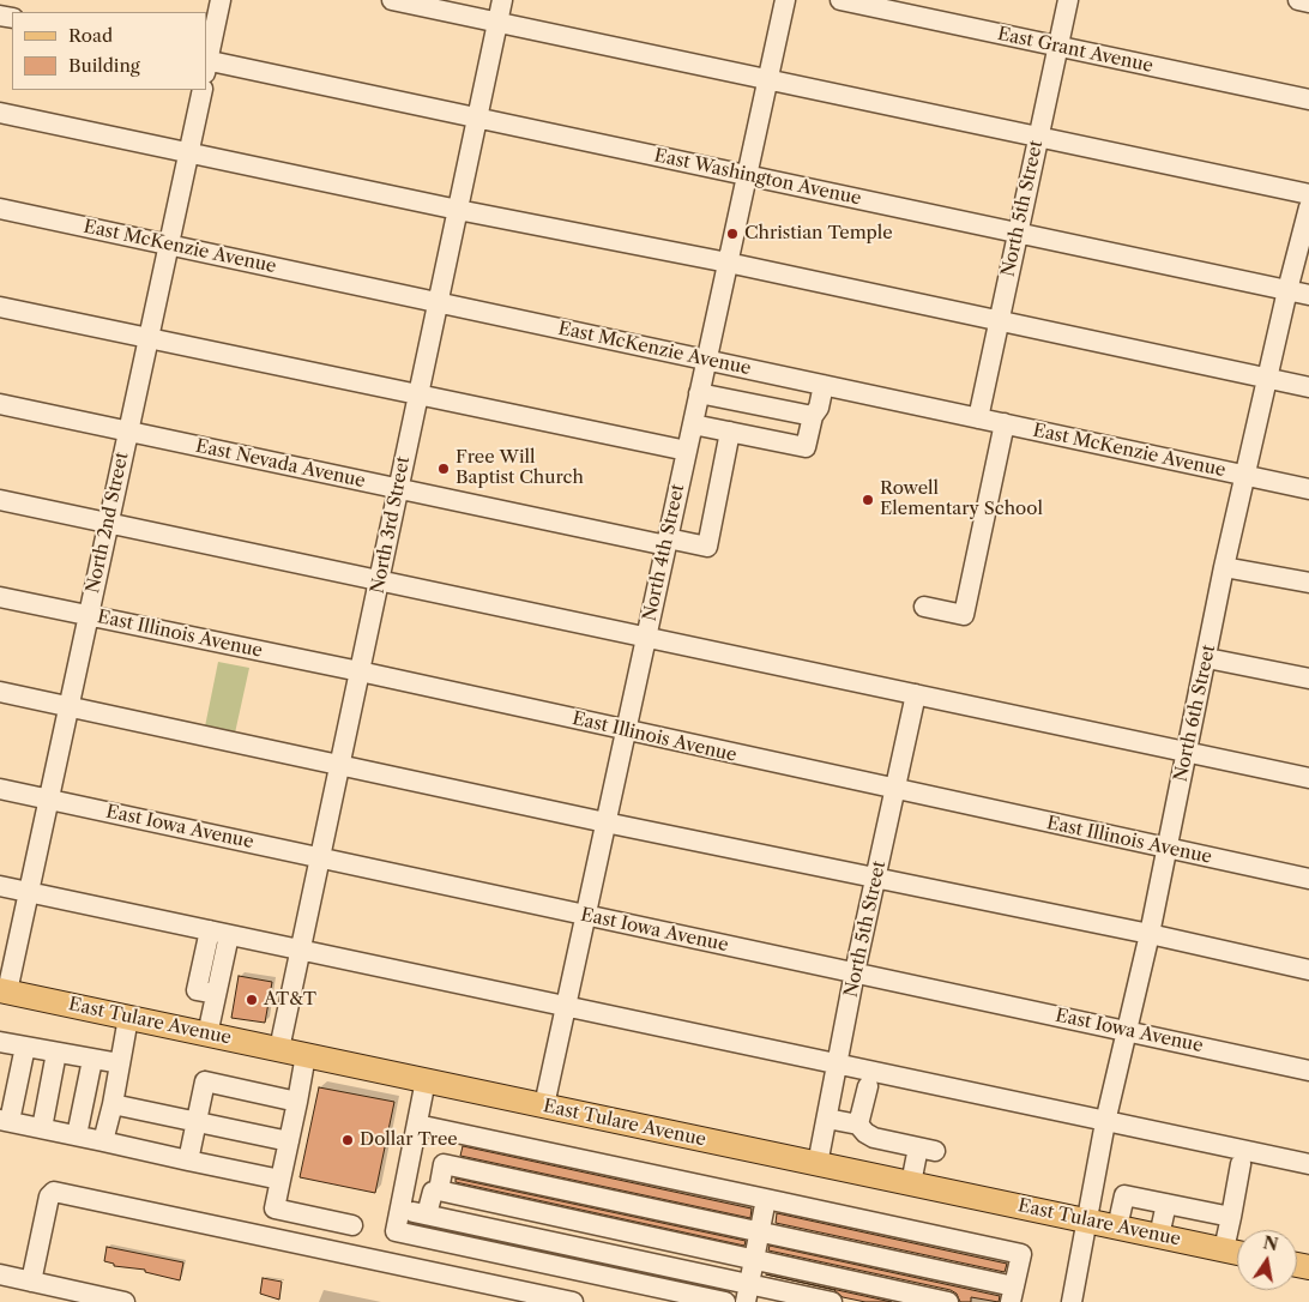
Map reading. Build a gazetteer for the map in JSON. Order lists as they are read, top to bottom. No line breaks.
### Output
{"streets":{"main road":["East Tulare Avenue"],"street":["East Grant Avenue","East Washington Avenue","North 5th Street","East McKenzie Avenue","East Nevada Avenue","North 2nd Street","North 3rd Street","North 4th Street","East Illinois Avenue","North 6th Street","East Iowa Avenue"]},"crossings":[["East Grant Avenue","North 5th Street"],["East Washington Avenue","North 5th Street"],["East Washington Avenue","North 3rd Street"],["East Washington Avenue","North 4th Street"],["East Washington Avenue","North 6th Street"],["North 5th Street","East McKenzie Avenue"],["North 5th Street","East Illinois Avenue"],["North 5th Street","East Iowa Avenue"],["North 5th Street","East Tulare Avenue"],["East McKenzie Avenue","North 2nd Street"],["East McKenzie Avenue","North 3rd Street"],["East McKenzie Avenue","North 4th Street"],["East McKenzie Avenue","North 6th Street"],["East Nevada Avenue","North 2nd Street"],["East Nevada Avenue","North 3rd Street"],["East Nevada Avenue","North 4th Street"],["North 2nd Street","East Illinois Avenue"],["North 2nd Street","East Iowa Avenue"],["North 2nd Street","East Tulare Avenue"],["North 3rd Street","East Illinois Avenue"],["North 3rd Street","East Iowa Avenue"],["North 3rd Street","East Tulare Avenue"],["North 4th Street","East Illinois Avenue"],["North 4th Street","East Iowa Avenue"],["North 4th Street","East Tulare Avenue"],["East Illinois Avenue","North 6th Street"],["North 6th Street","East Iowa Avenue"],["North 6th Street","East Tulare Avenue"]],"places":["Christian Temple","Free Will Baptist Church","Rowell Elementary School","AT&T","Dollar Tree"],"legend":["Road","Building"],"north":"top"}
